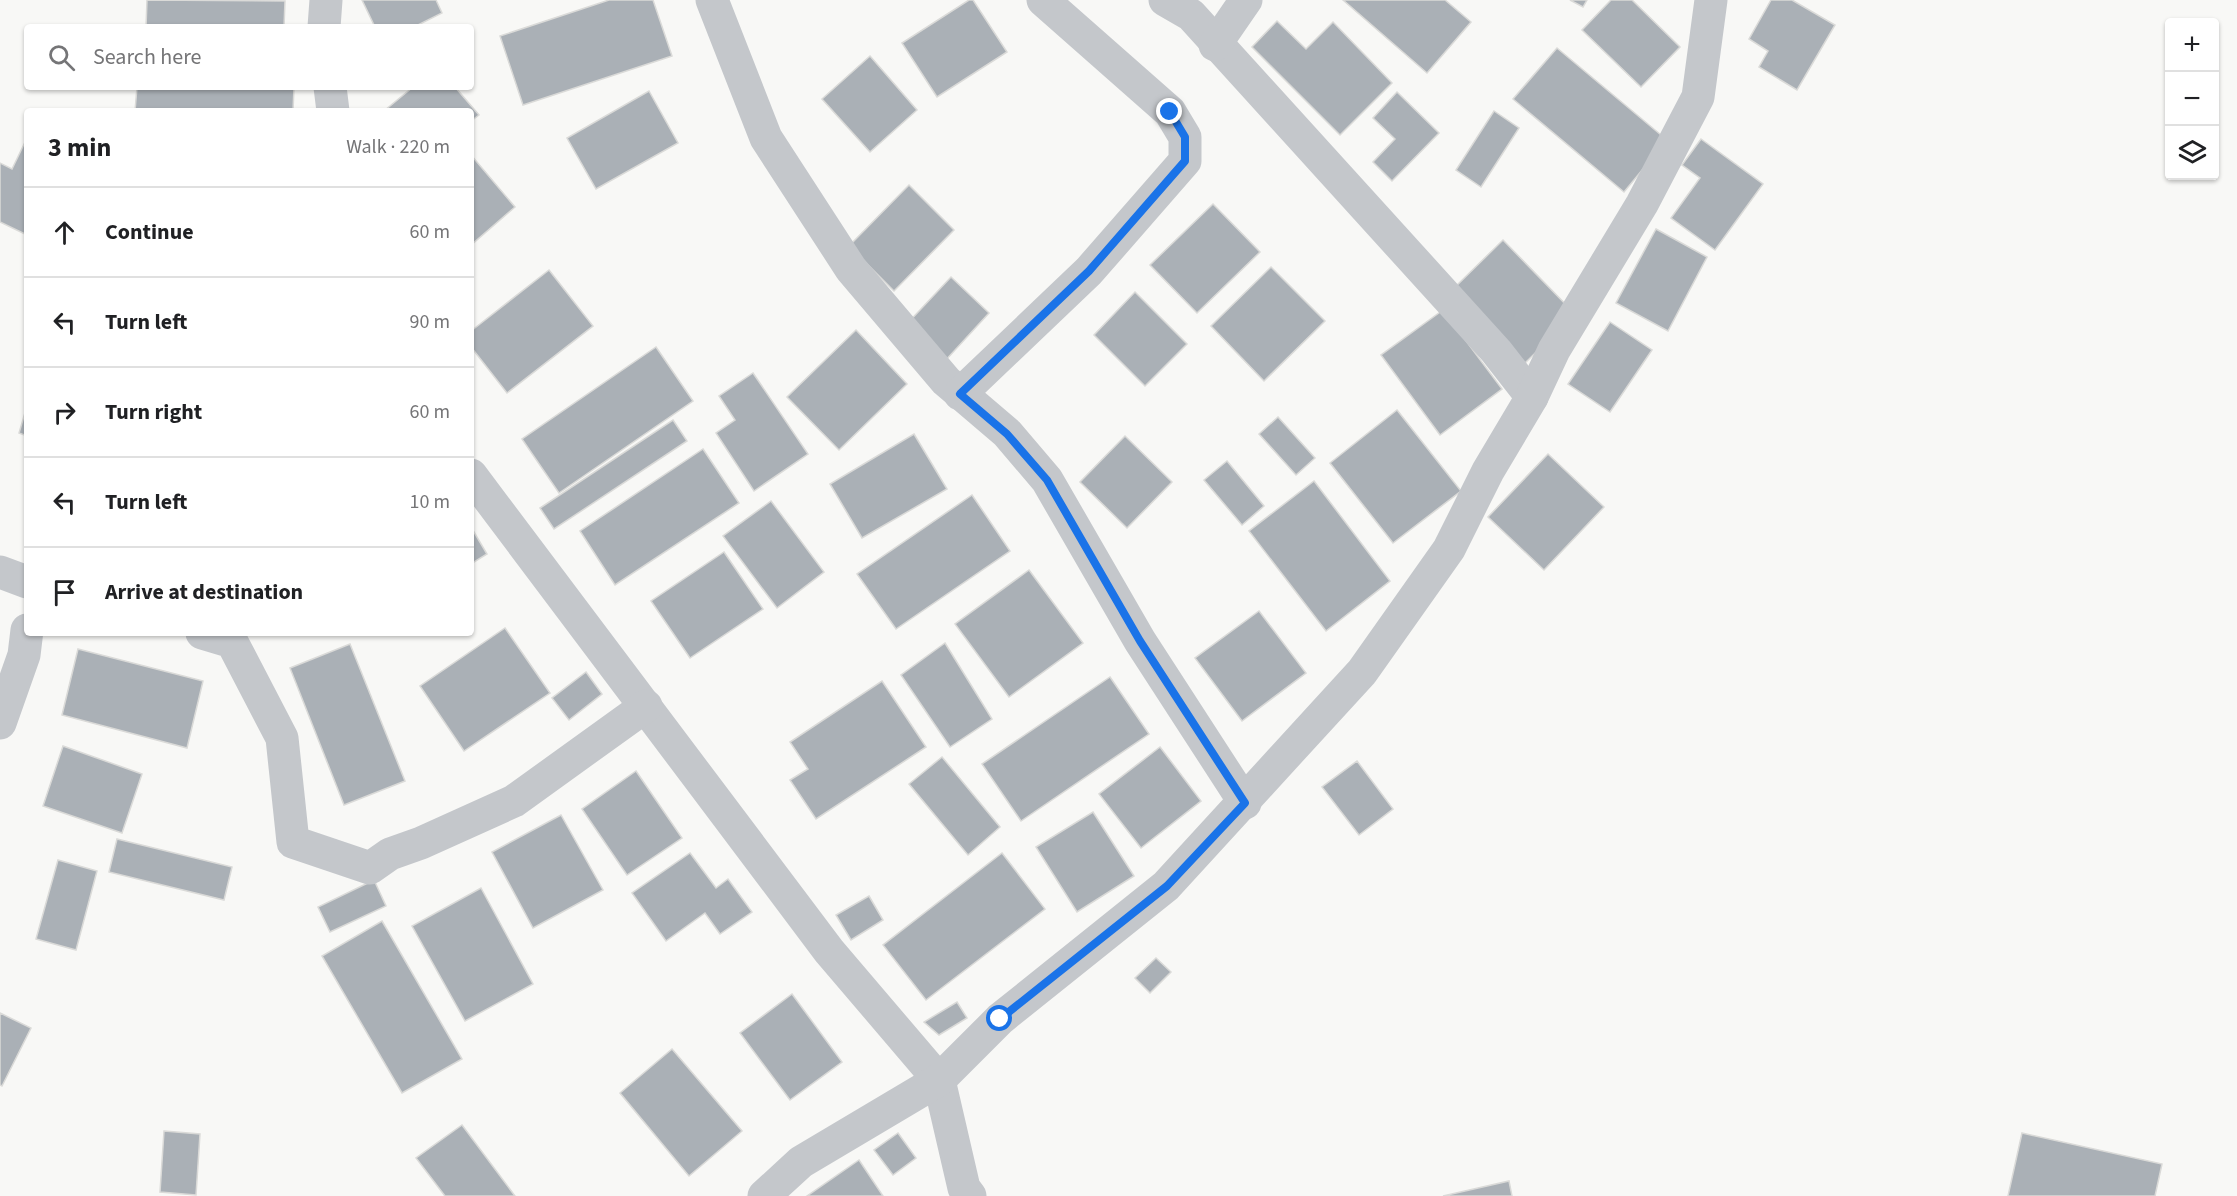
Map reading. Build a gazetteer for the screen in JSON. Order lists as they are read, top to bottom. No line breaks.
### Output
{"page":{"map_buttons":["+","−"],"search":"Search here","heading":["3 min","Walk · 220 m"],"list":[["Continue","60 m"],["Turn left","90 m"],["Turn right","60 m"],["Turn left","10 m"],"Arrive at destination"]}}
